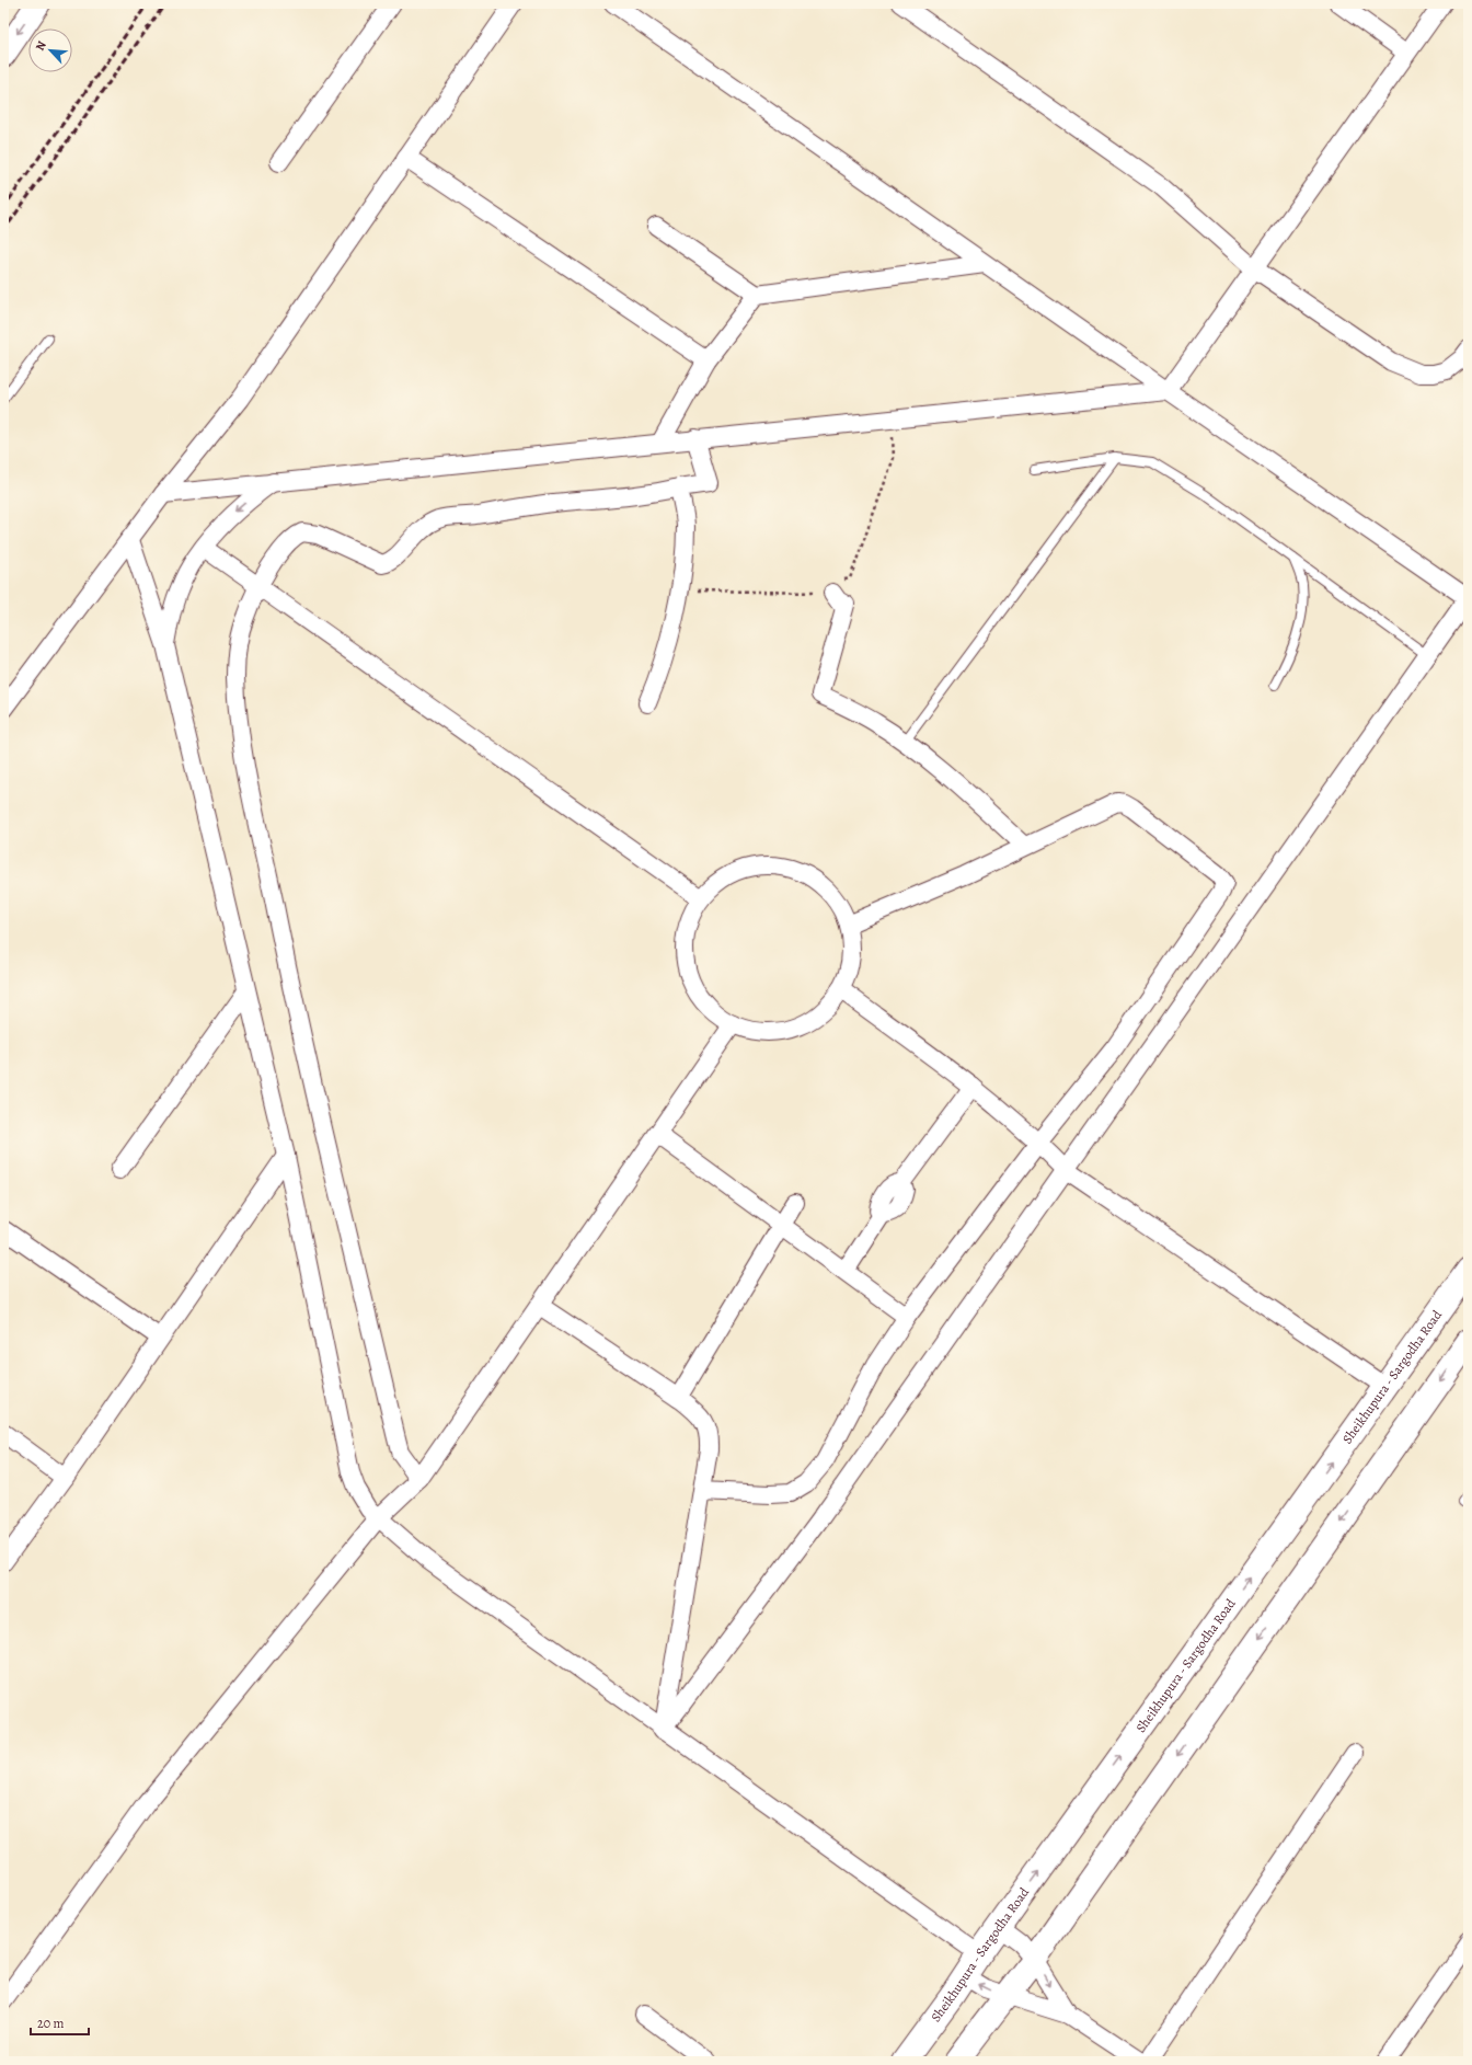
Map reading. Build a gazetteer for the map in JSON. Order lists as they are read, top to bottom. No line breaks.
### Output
{"streets":{"main road":["Sheikhupura - Sargodha Road"]},"scale_bar":"20 m","north":"top left"}
